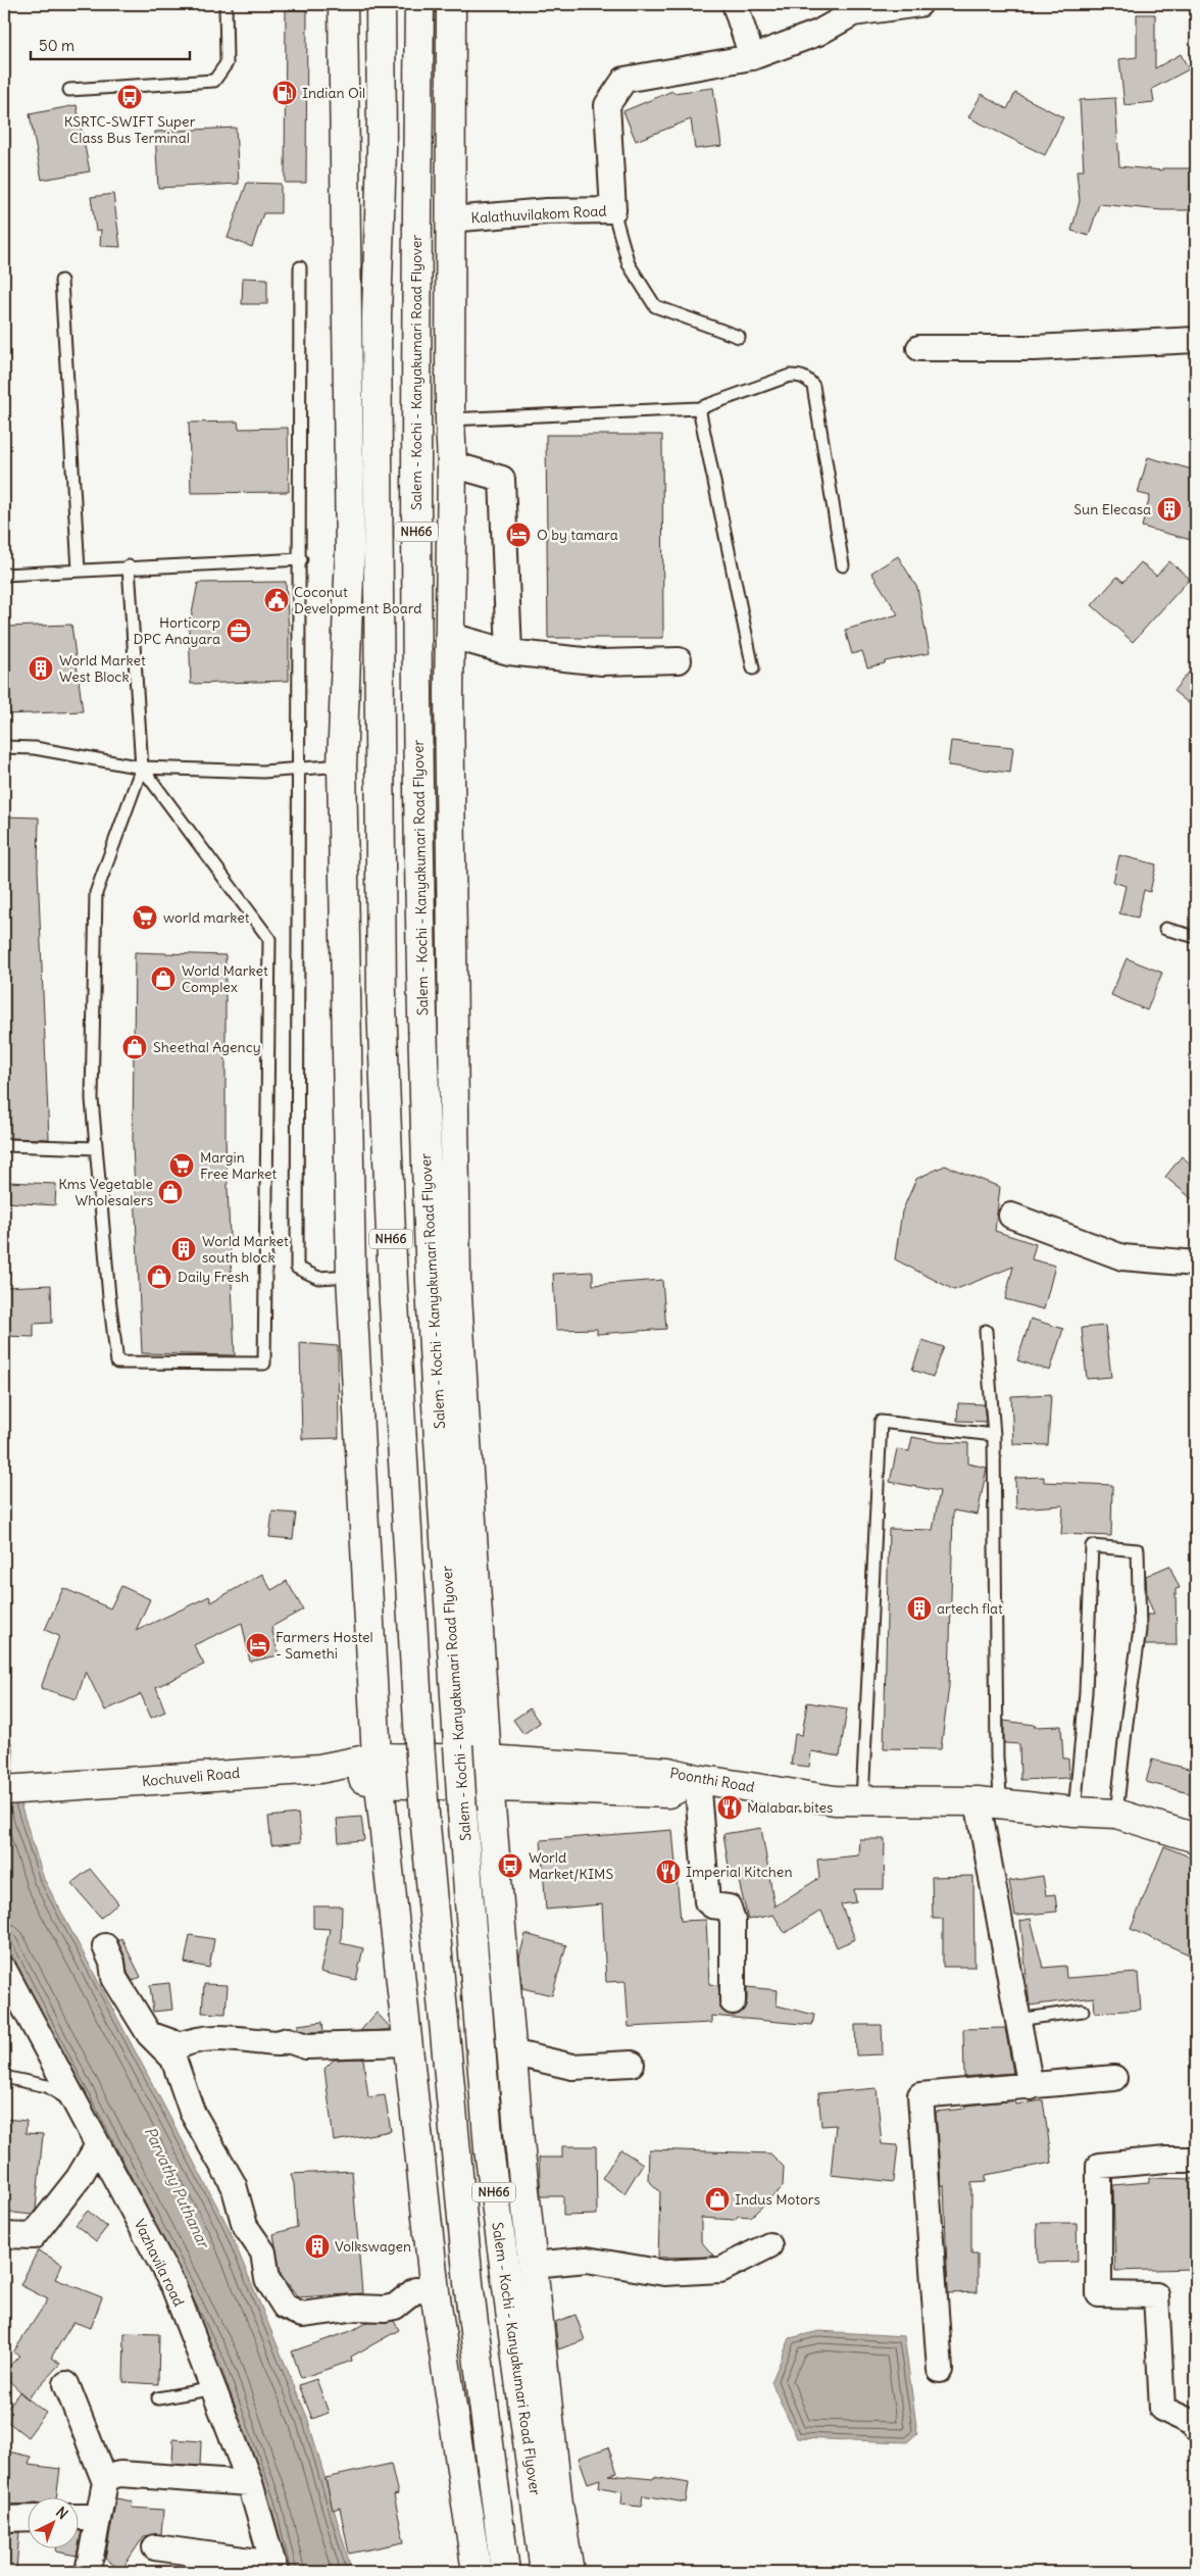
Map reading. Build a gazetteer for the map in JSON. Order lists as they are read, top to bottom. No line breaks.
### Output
{"streets":{"main road":["Salem - Kochi - Kanyakumari Road Flyover","NH66","Kochuveli Road","Poonthi Road"],"street":["Kalathuvilakom Road","Vazhavila road"]},"crossings":[["Kochuveli Road","Poonthi Road"]],"water":["Parvathy Puthanar"],"places":{"fuel station":["Indian Oil"],"bus stop":["KSRTC-SWIFT Super Class Bus Terminal","World Market/KIMS"],"building":["Sun Elecasa","World Market West Block","World Market south block","artech flat","Volkswagen"],"hotel":["O by tamara","Farmers Hostel - Samethi"],"public building":["Coconut Development Board"],"office":["Horticorp DPC Anayara"],"supermarket":["world market","Margin Free Market"],"shop":["World Market Complex","Sheethal Agency","Kms Vegetable Wholesalers","Daily Fresh","Indus Motors"],"restaurant":["Malabar bites","Imperial Kitchen"]},"scale_bar":"50 m","north":"top right"}
